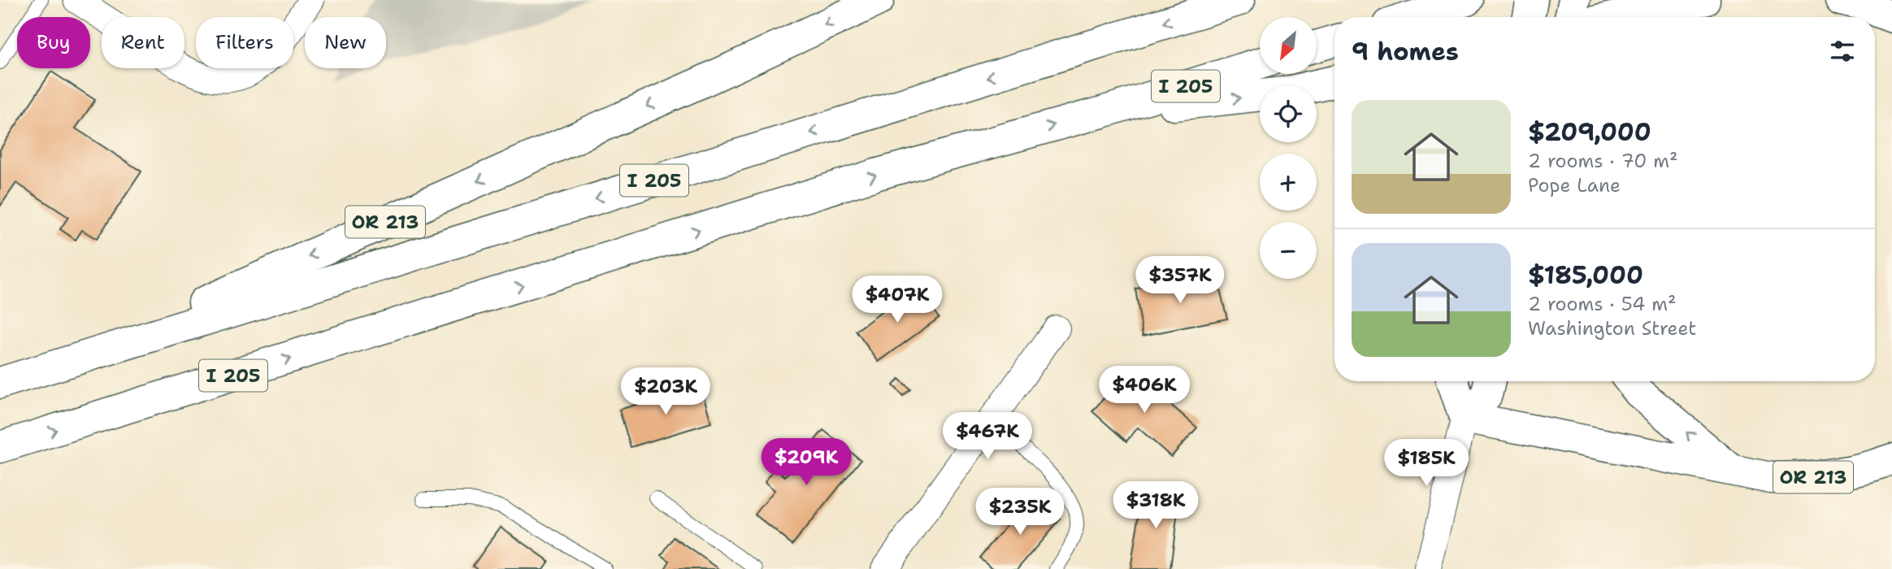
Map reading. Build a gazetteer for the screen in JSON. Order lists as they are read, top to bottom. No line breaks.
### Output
{"streets":{"highway":["I 205","OR 213"]},"crossings":[["I 205","OR 213"]],"north":"bottom left","page":{"map_buttons":["+","−"],"chip":["Buy","Rent","Filters","New"],"heading":"9 homes","list":[{"name":"$209,000","note":"2 rooms · 70 m² · Pope Lane"},{"name":"$185,000","note":"2 rooms · 54 m² · Washington Street"}],"price":["$357K","$407K","$406K","$203K","$467K","$209K","$185K","$318K","$235K"]}}
